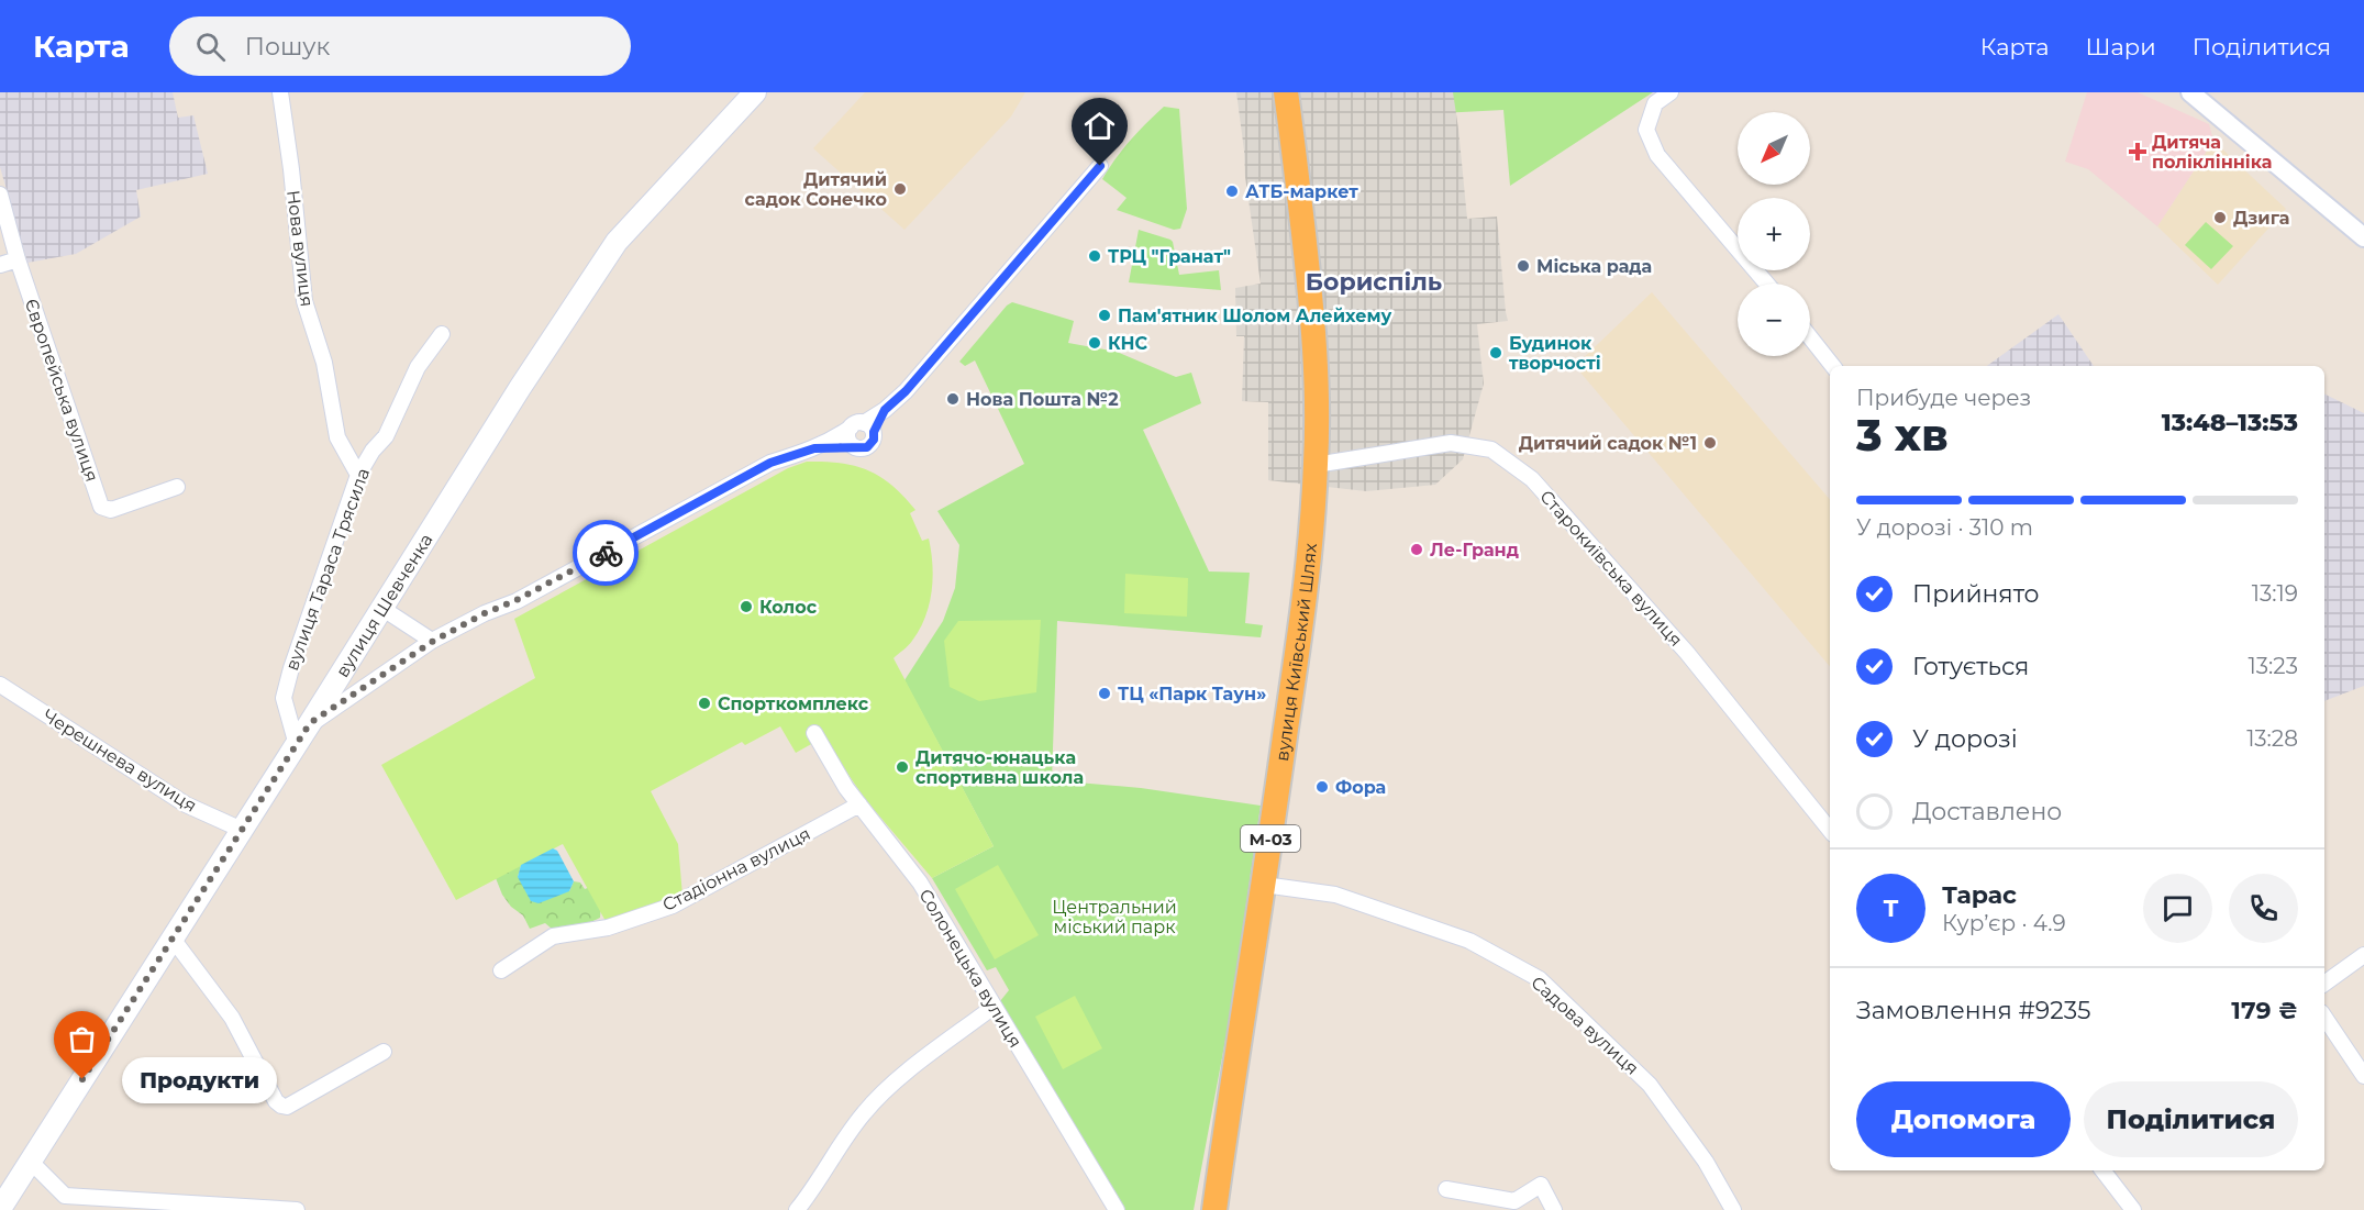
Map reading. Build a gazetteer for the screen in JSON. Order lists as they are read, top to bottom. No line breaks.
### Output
{"streets":{"highway":["вулиця Київський Шлях","М-03"],"main road":["вулиця Шевченка"],"street":["Нова вулиця","Європейська вулиця","Старокиївська вулиця","вулиця Тараса Трясила","Черешнева вулиця","Стадіонна вулиця","Солонецька вулиця","Садова вулиця"]},"crossings":[["Нова вулиця","вулиця Тараса Трясила"],["Старокиївська вулиця","вулиця Київський Шлях"],["вулиця Тараса Трясила","вулиця Шевченка"],["вулиця Шевченка","Черешнева вулиця"],["вулиця Київський Шлях","Садова вулиця"],["Стадіонна вулиця","Солонецька вулиця"]],"districts":["Бориспіль"],"parks":["Центральний міський парк"],"places":{"health":["Дитяча поліклінніка"],"other":["Дитячий садок Сонечко","АТБ-маркет","Дзига","ТРЦ \"Гранат\"","Міська рада","Пам'ятник Шолом Алейхему","КНС","Будинок творчості","Нова Пошта №2","Дитячий садок №1","Ле-Гранд","Колос","ТЦ «Парк Таун»","Спорткомплекс","Дитячо-юнацька спортивна школа","Фора","Продукти"]},"north":"bottom left","page":{"header":"Карта","search":"Пошук","nav":["Карта","Шари","Поділитися"],"map_buttons":["+","−"],"heading":["3 хв","Прибуде через","13:48–13:53"],"panel":["Тарас","Кур’єр · 4.9","Замовлення #9235","179 ₴"],"bar":"У дорозі · 310 m","list":[["Прийнято","13:19"],["Готується","13:23"],["У дорозі","13:28"],"Доставлено"],"round":"Т","bubble":"Продукти","buttons":["Допомога","Поділитися"]}}
